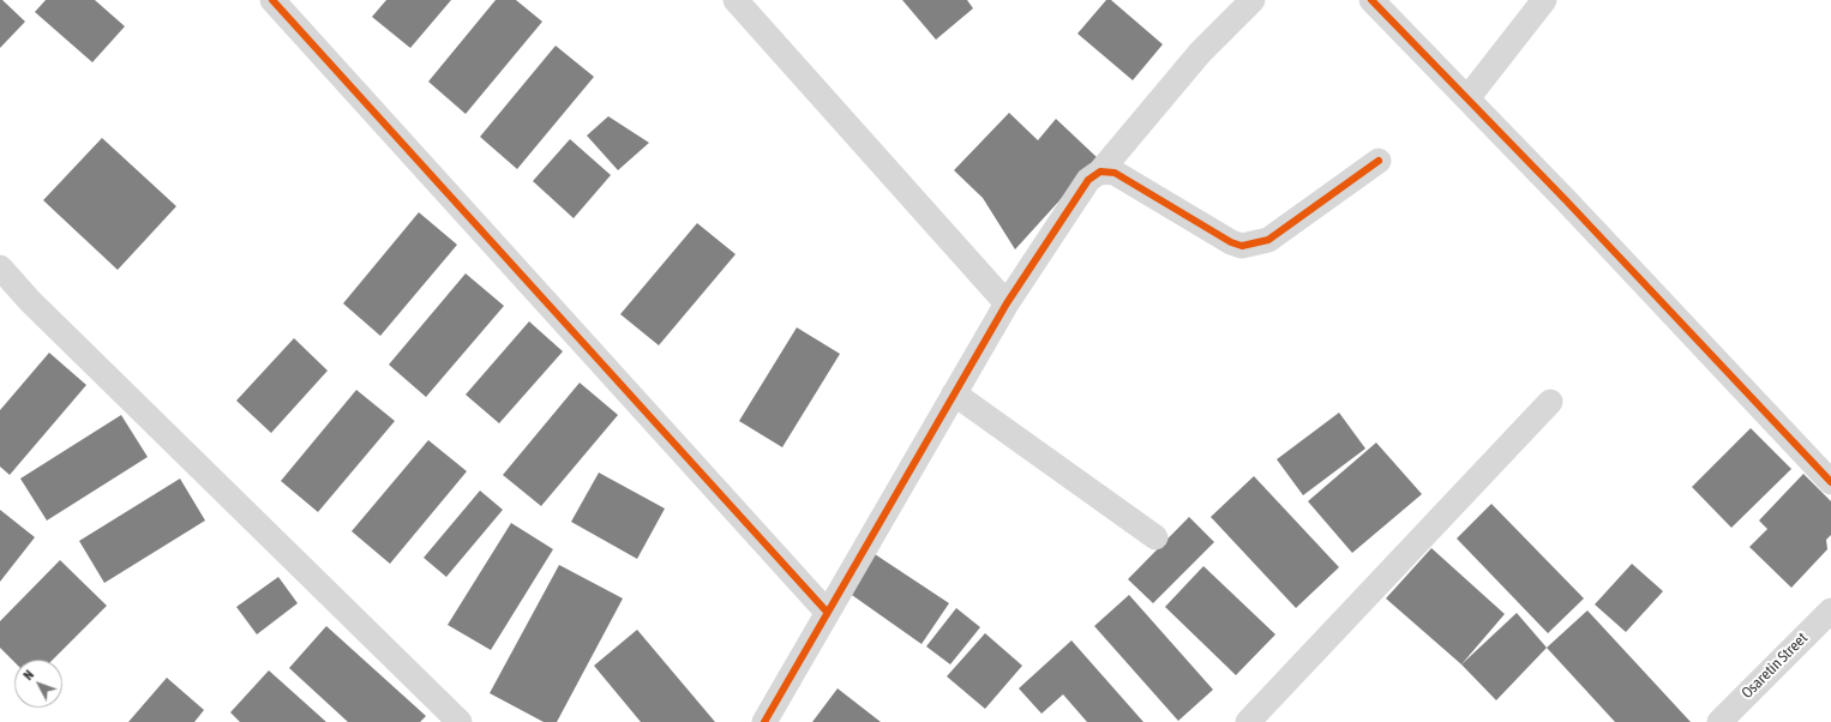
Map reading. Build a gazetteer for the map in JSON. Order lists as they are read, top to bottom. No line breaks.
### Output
{"streets":{"street":["Osaretin Street"]},"north":"top left"}
